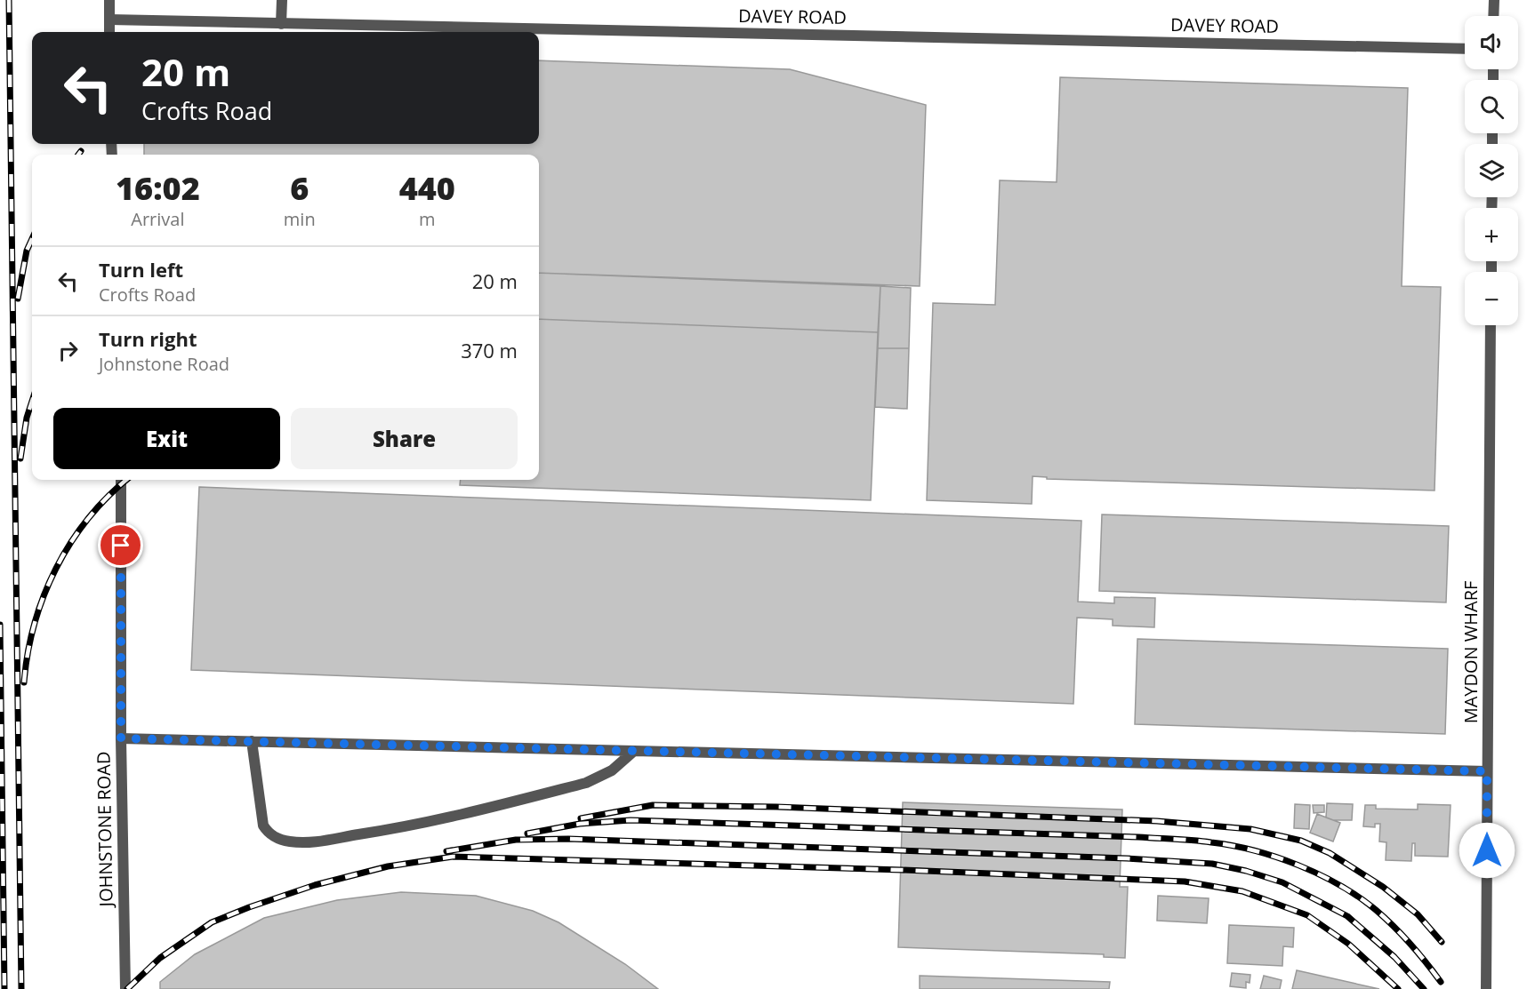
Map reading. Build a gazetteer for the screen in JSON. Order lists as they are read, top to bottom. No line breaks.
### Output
{"streets":{"street":["DAVEY ROAD","MAYDON WHARF","JOHNSTONE ROAD"]},"page":{"map_buttons":["+","−"],"turn":["20 m","Crofts Road"],"eta":["16:02","Arrival","6","min","440","m"],"list":[{"name":"Turn left","note":"Crofts Road","value":"20 m"},{"name":"Turn right","note":"Johnstone Road","value":"370 m"}],"buttons":["Exit","Share"]}}
